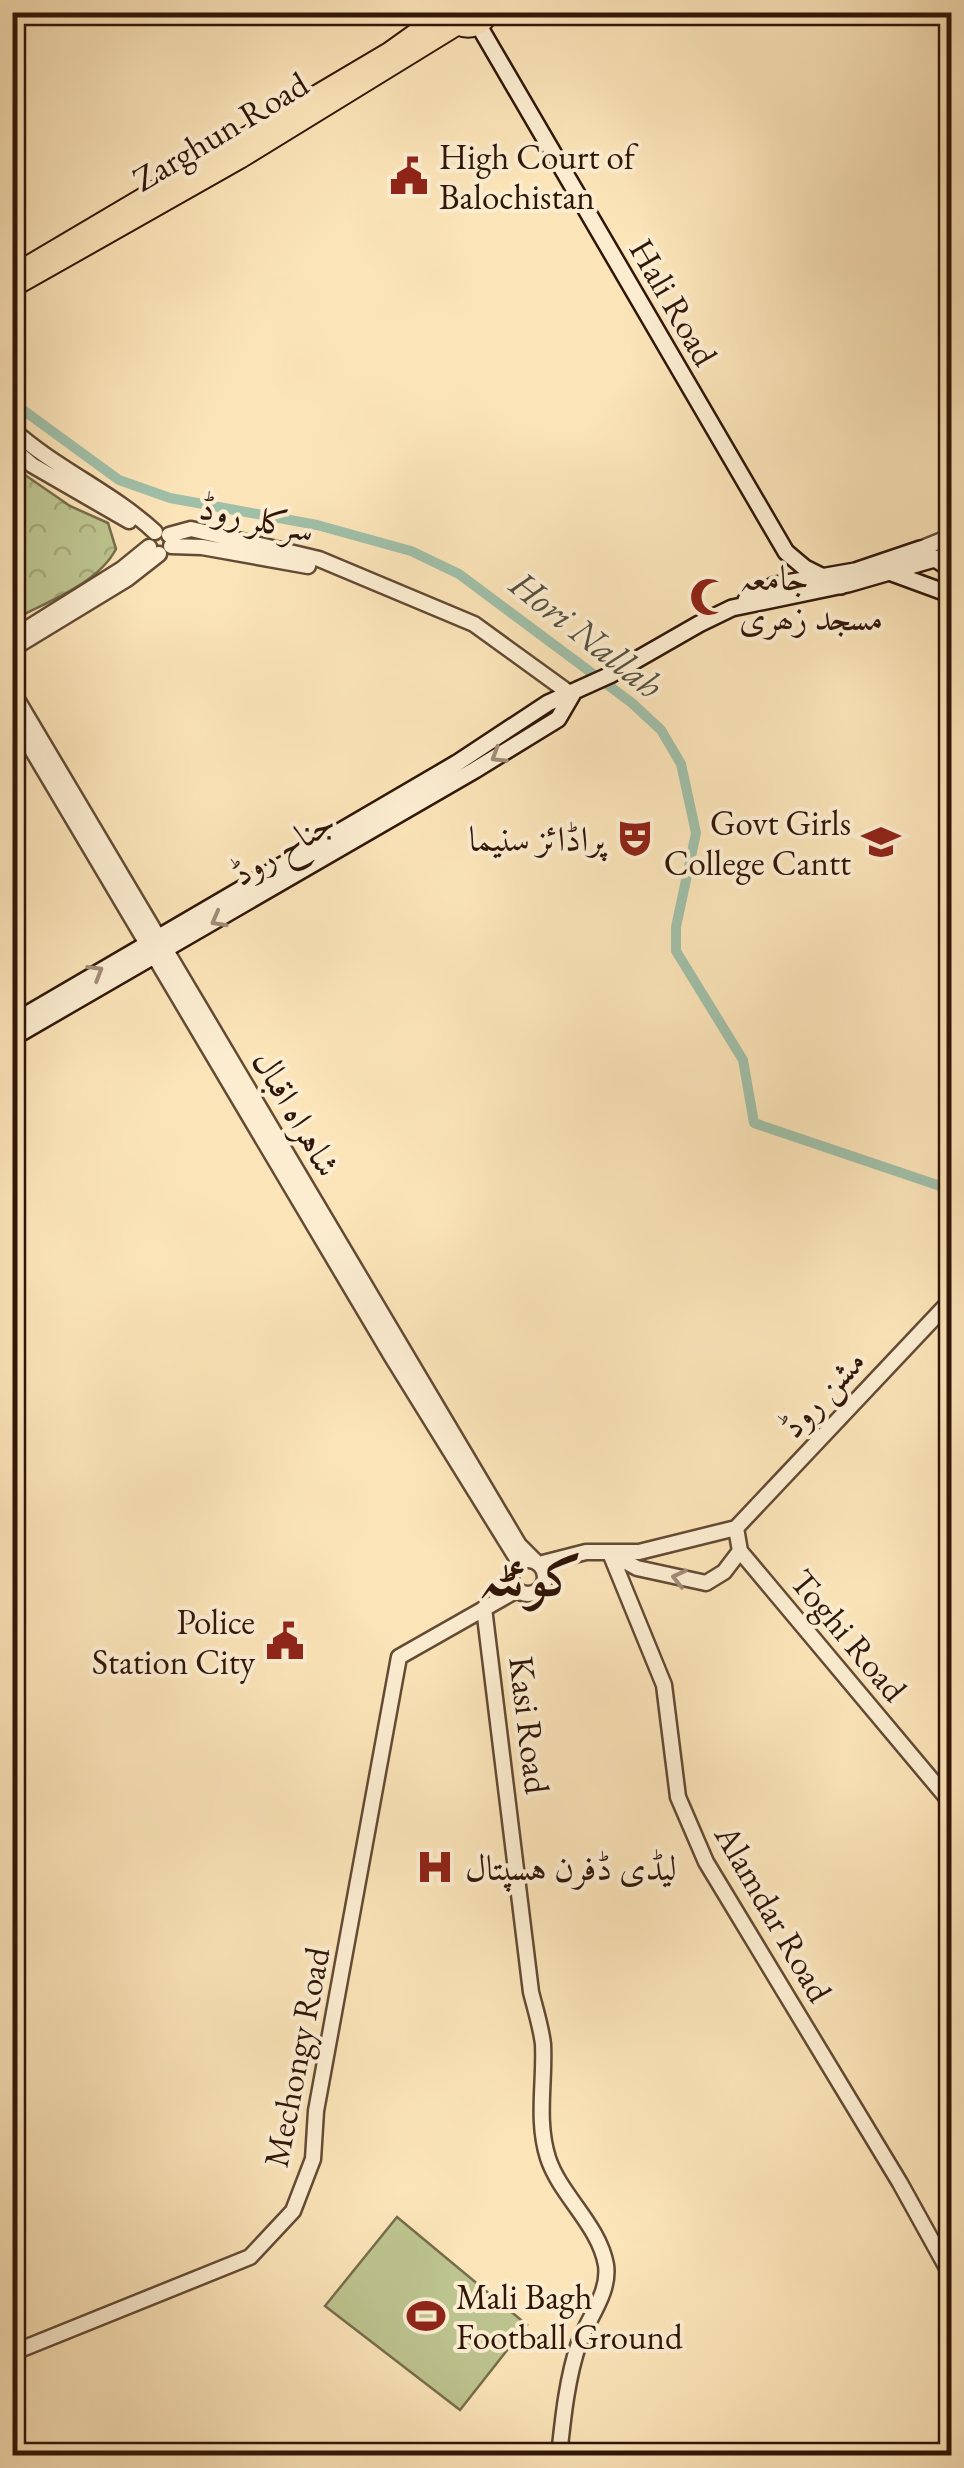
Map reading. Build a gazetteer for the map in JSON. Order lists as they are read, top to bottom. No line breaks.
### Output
{"streets":{"main road":["Zarghun Road","Hali Road","جناح روڈ"],"street":["سرکلر روڈ","شاہراہ اقبال","مشن روڈ","Toghi Road","Kasi Road","Alamdar Road","Mechongy Road"]},"crossings":[["Hali Road","جناح روڈ"],["سرکلر روڈ","جناح روڈ"],["جناح روڈ","شاہراہ اقبال"],["Kasi Road","Mechongy Road"]],"districts":["کوئٹہ"],"water":["Hori Nallah"],"places":{"public building":["High Court of Balochistan","Police Station City"],"mosque":["جامعہ مسجد زھری"],"theatre":["پراڈائز سنیما"],"school or university":["Govt Girls College Cantt"],"hospital":["لیڈی ڈفرن ہسپتال"],"sports":["Mali Bagh Football Ground"]}}
